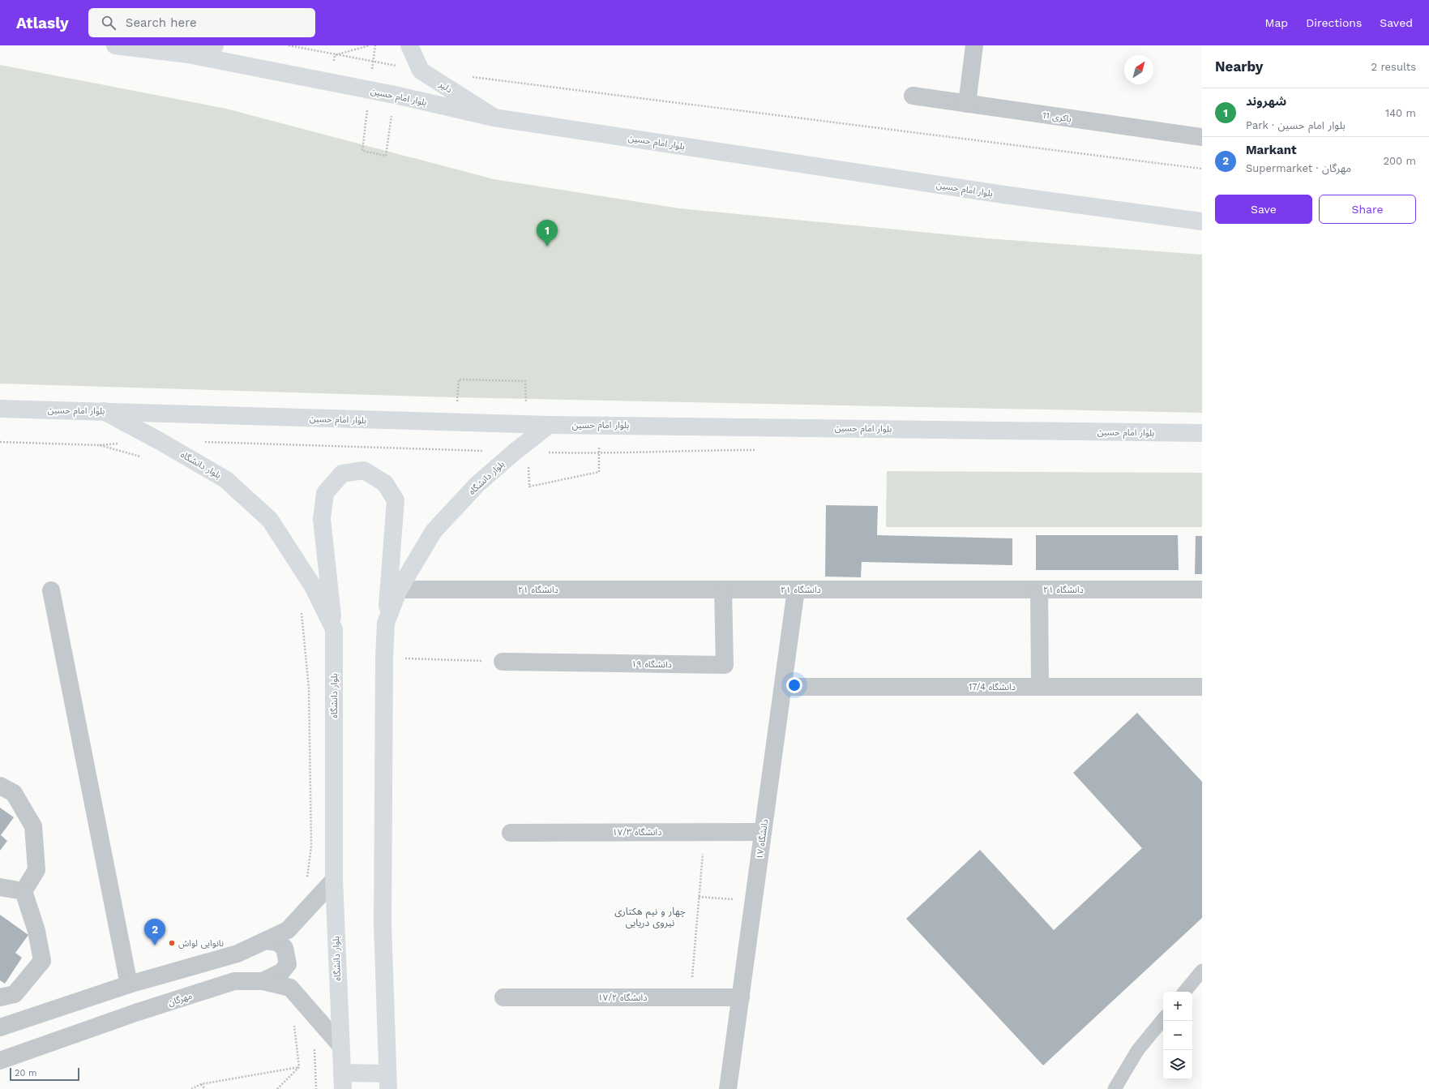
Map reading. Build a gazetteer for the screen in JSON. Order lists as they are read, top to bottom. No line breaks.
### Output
{"streets":{"main road":["دلیر","بلوار امام حسین","بلوار دانشگاه"],"street":["باکری 11","دانشگاه ۲۱","دانشگاه ۱۹","دانشگاه 17/4","دانشگاه ۱۷/۳","دانشگاه ۱۷","دانشگاه ۱۷/۲","مهرگان"]},"crossings":[["دلیر","بلوار امام حسین"],["بلوار امام حسین","بلوار دانشگاه"],["بلوار دانشگاه","دانشگاه ۲۱"],["بلوار دانشگاه","مهرگان"],["دانشگاه ۲۱","دانشگاه ۱۹"],["دانشگاه ۲۱","دانشگاه ۱۷"],["دانشگاه 17/4","دانشگاه ۱۷"],["دانشگاه ۱۷/۳","دانشگاه ۱۷"],["دانشگاه ۱۷","دانشگاه ۱۷/۲"]],"districts":["چهار و نیم هکتاری نیروی دریایی"],"places":["نانوایی لواش"],"scale_bar":"20 m","north":"top right","page":{"header":"Atlasly","search":"Search here","nav":["Map","Directions","Saved"],"heading":["Nearby","2 results"],"list":[{"mark":"1","name":"شهروند","note":"Park · بلوار امام حسین","value":"140 m"},{"mark":"2","name":"Markant","note":"Supermarket · مهرگان","value":"200 m"}],"buttons":["Save","Share"],"pins":["1","2"],"map_buttons":["+","−"],"scale":"20 m"}}
